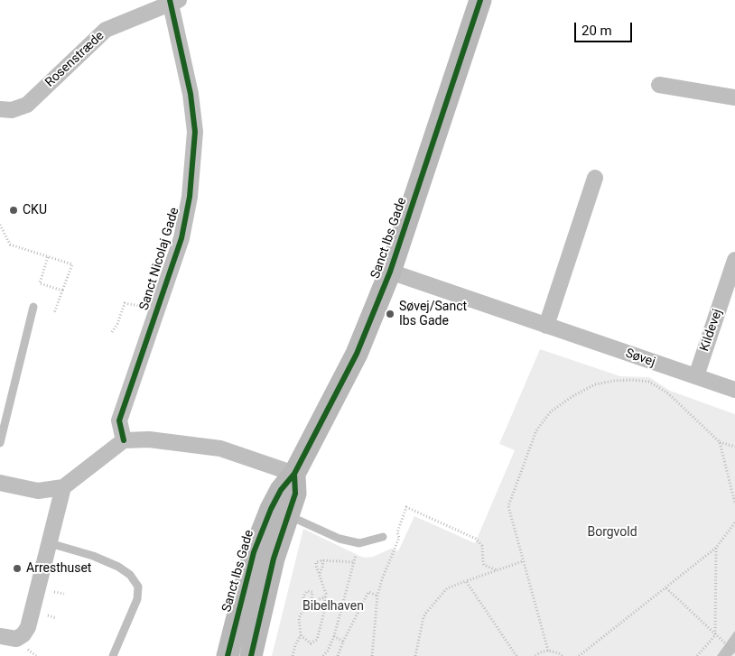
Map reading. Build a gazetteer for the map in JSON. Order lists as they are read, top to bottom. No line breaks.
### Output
{"streets":{"main road":["Sanct Ibs Gade"],"street":["Rosenstræde","Sanct Nicolaj Gade","Kildevej","Søvej"]},"crossings":[["Rosenstræde","Sanct Nicolaj Gade"],["Sanct Ibs Gade","Søvej"],["Kildevej","Søvej"]],"parks":["Borgvold","Bibelhaven"],"places":["CKU","Søvej/Sanct Ibs Gade","Arresthuset"],"scale_bar":"20 m"}
